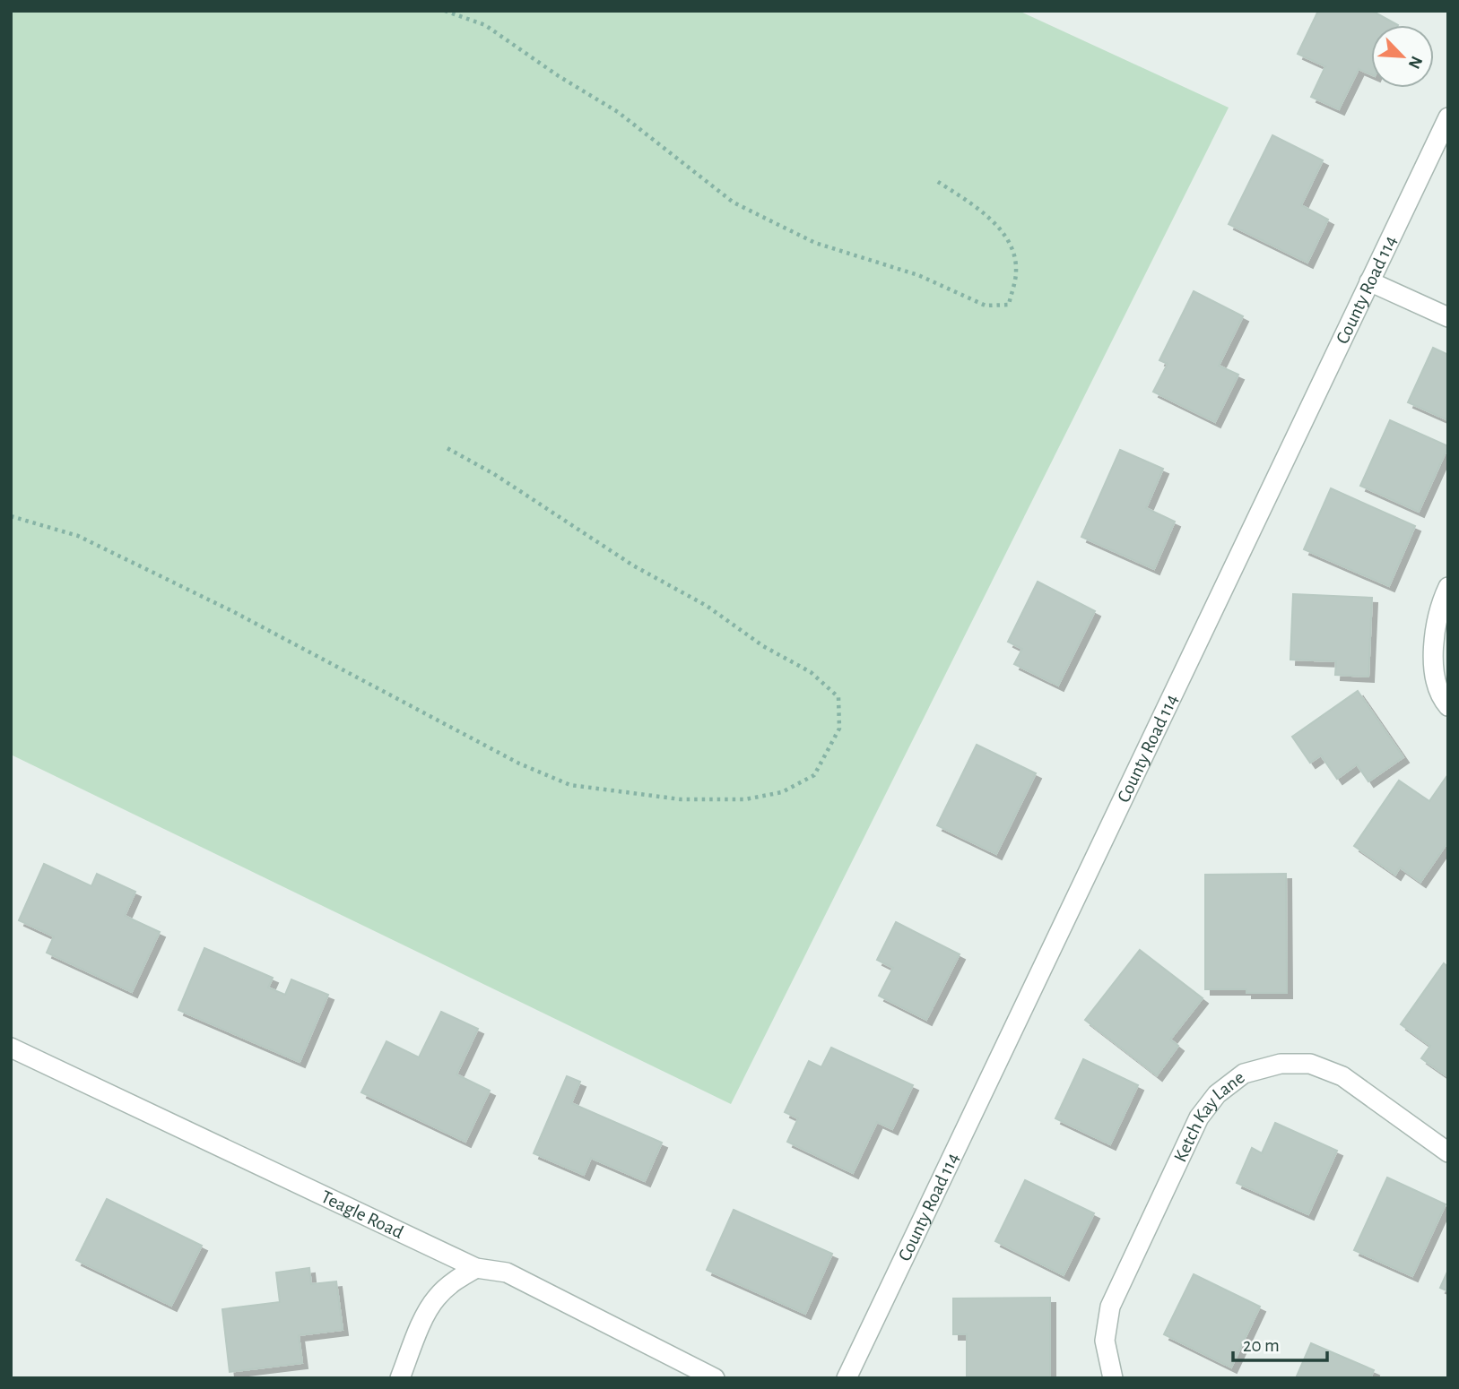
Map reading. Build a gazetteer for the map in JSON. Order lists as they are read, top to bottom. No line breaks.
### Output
{"streets":{"street":["County Road 114","Ketch Kay Lane","Teagle Road"]},"scale_bar":"20 m","north":"bottom right"}
